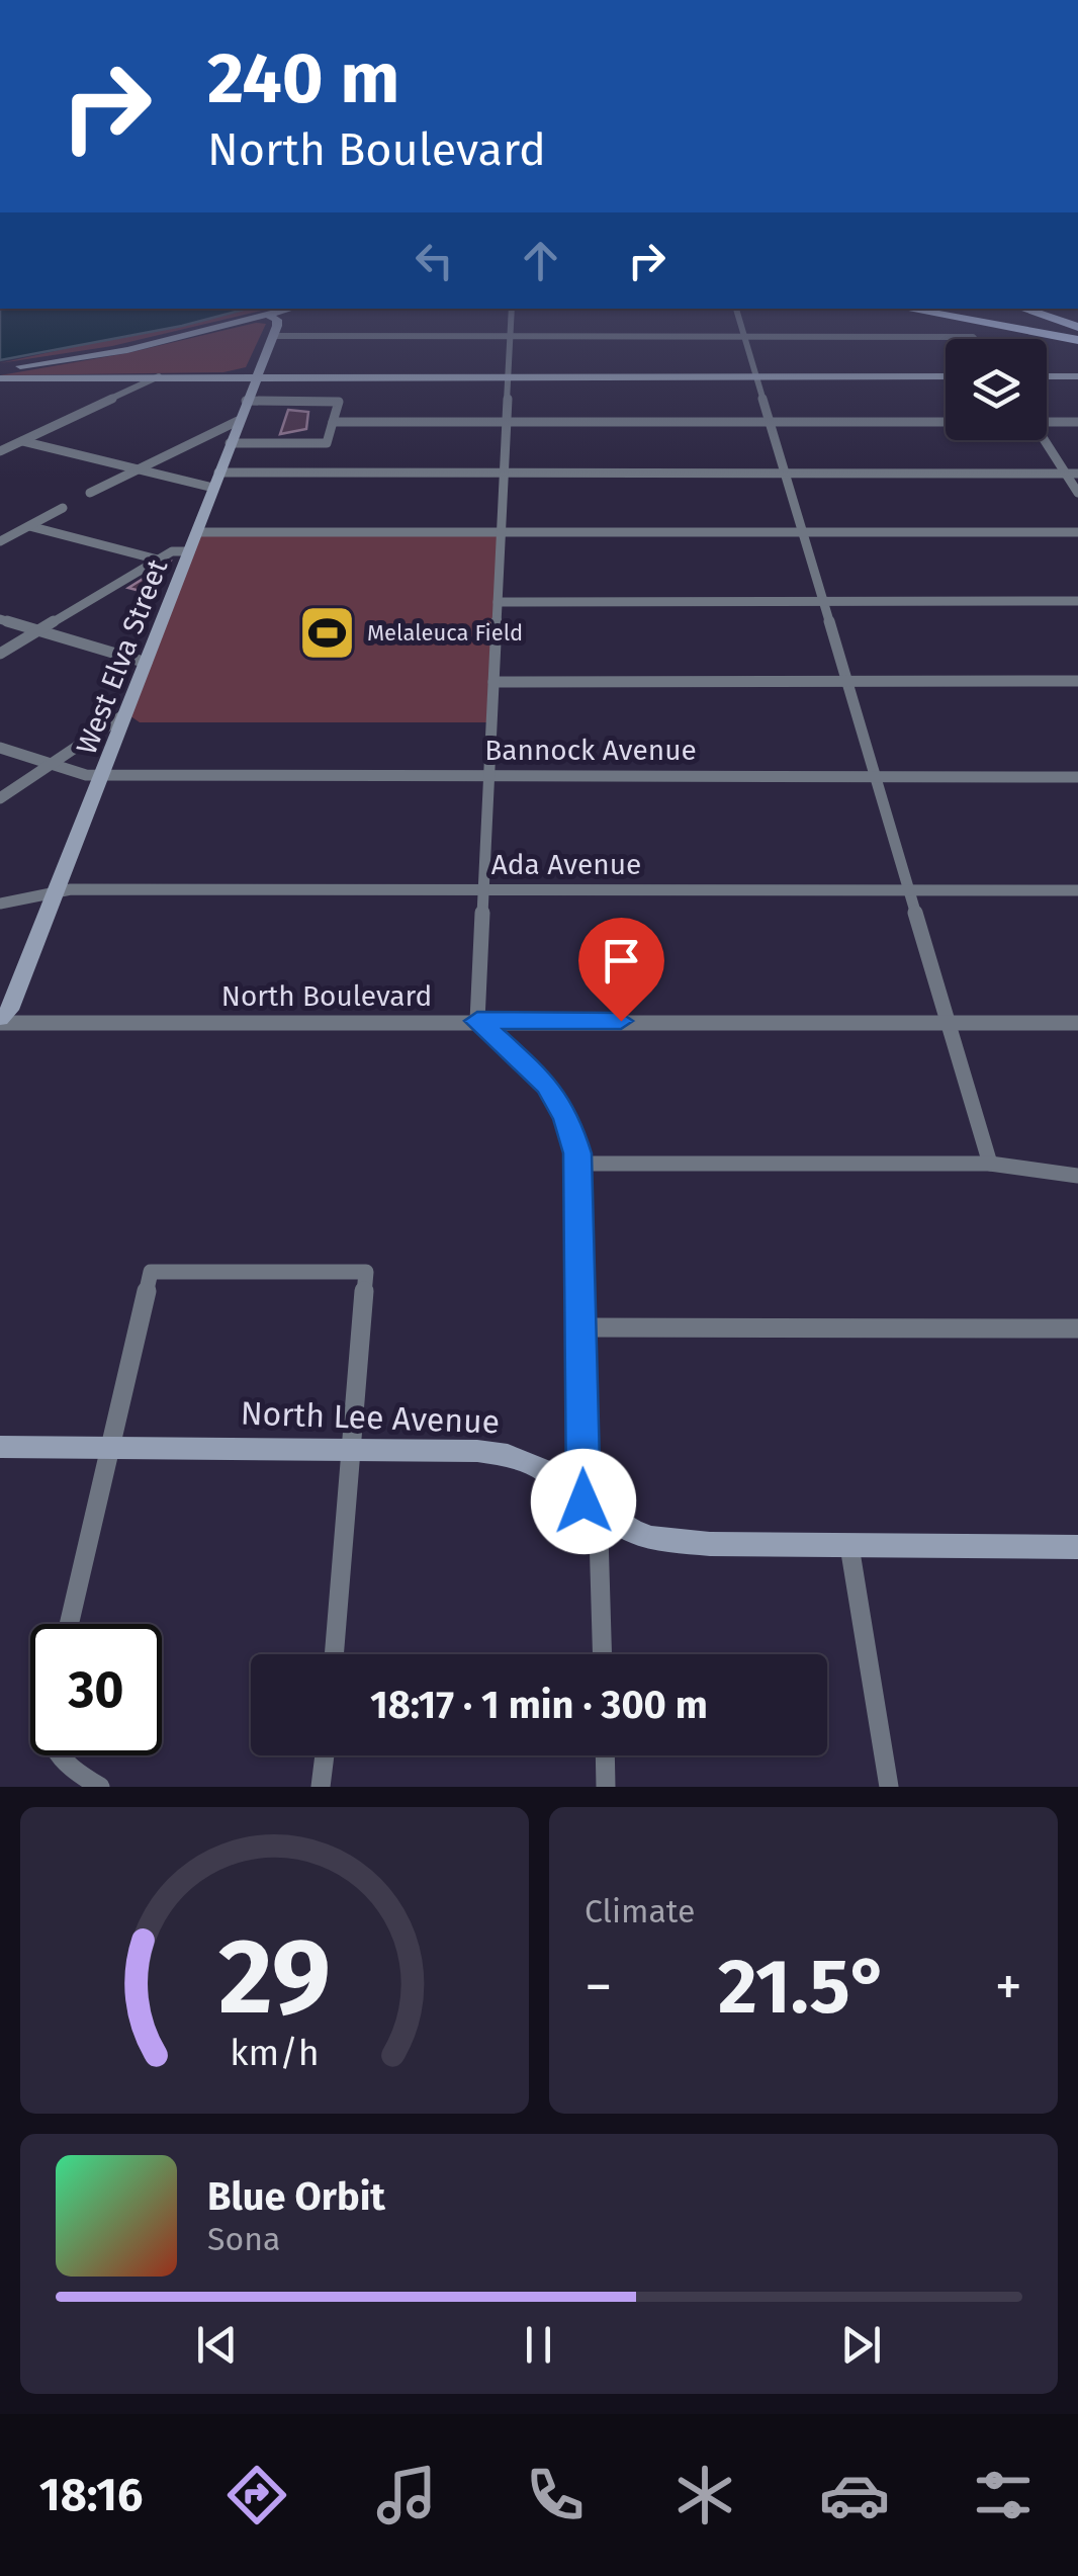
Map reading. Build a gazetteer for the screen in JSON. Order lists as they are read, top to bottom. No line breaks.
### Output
{"streets":{"street":["West Elva Street","Bannock Avenue","Ada Avenue","North Boulevard","North Lee Avenue"]},"crossings":[["West Elva Street","Bannock Avenue"],["West Elva Street","Ada Avenue"],["West Elva Street","North Boulevard"]],"places":{"sports":["Melaleuca Field"]},"page":{"turn":["240 m","North Boulevard"],"limit":"30","trip":"18:17 · 1 min · 300 m","tile":"Climate","heat":["−","21.5°","+"],"song":["Blue Orbit","Sona"],"tabs":"18:16","gauge":["29","km/h"]}}
